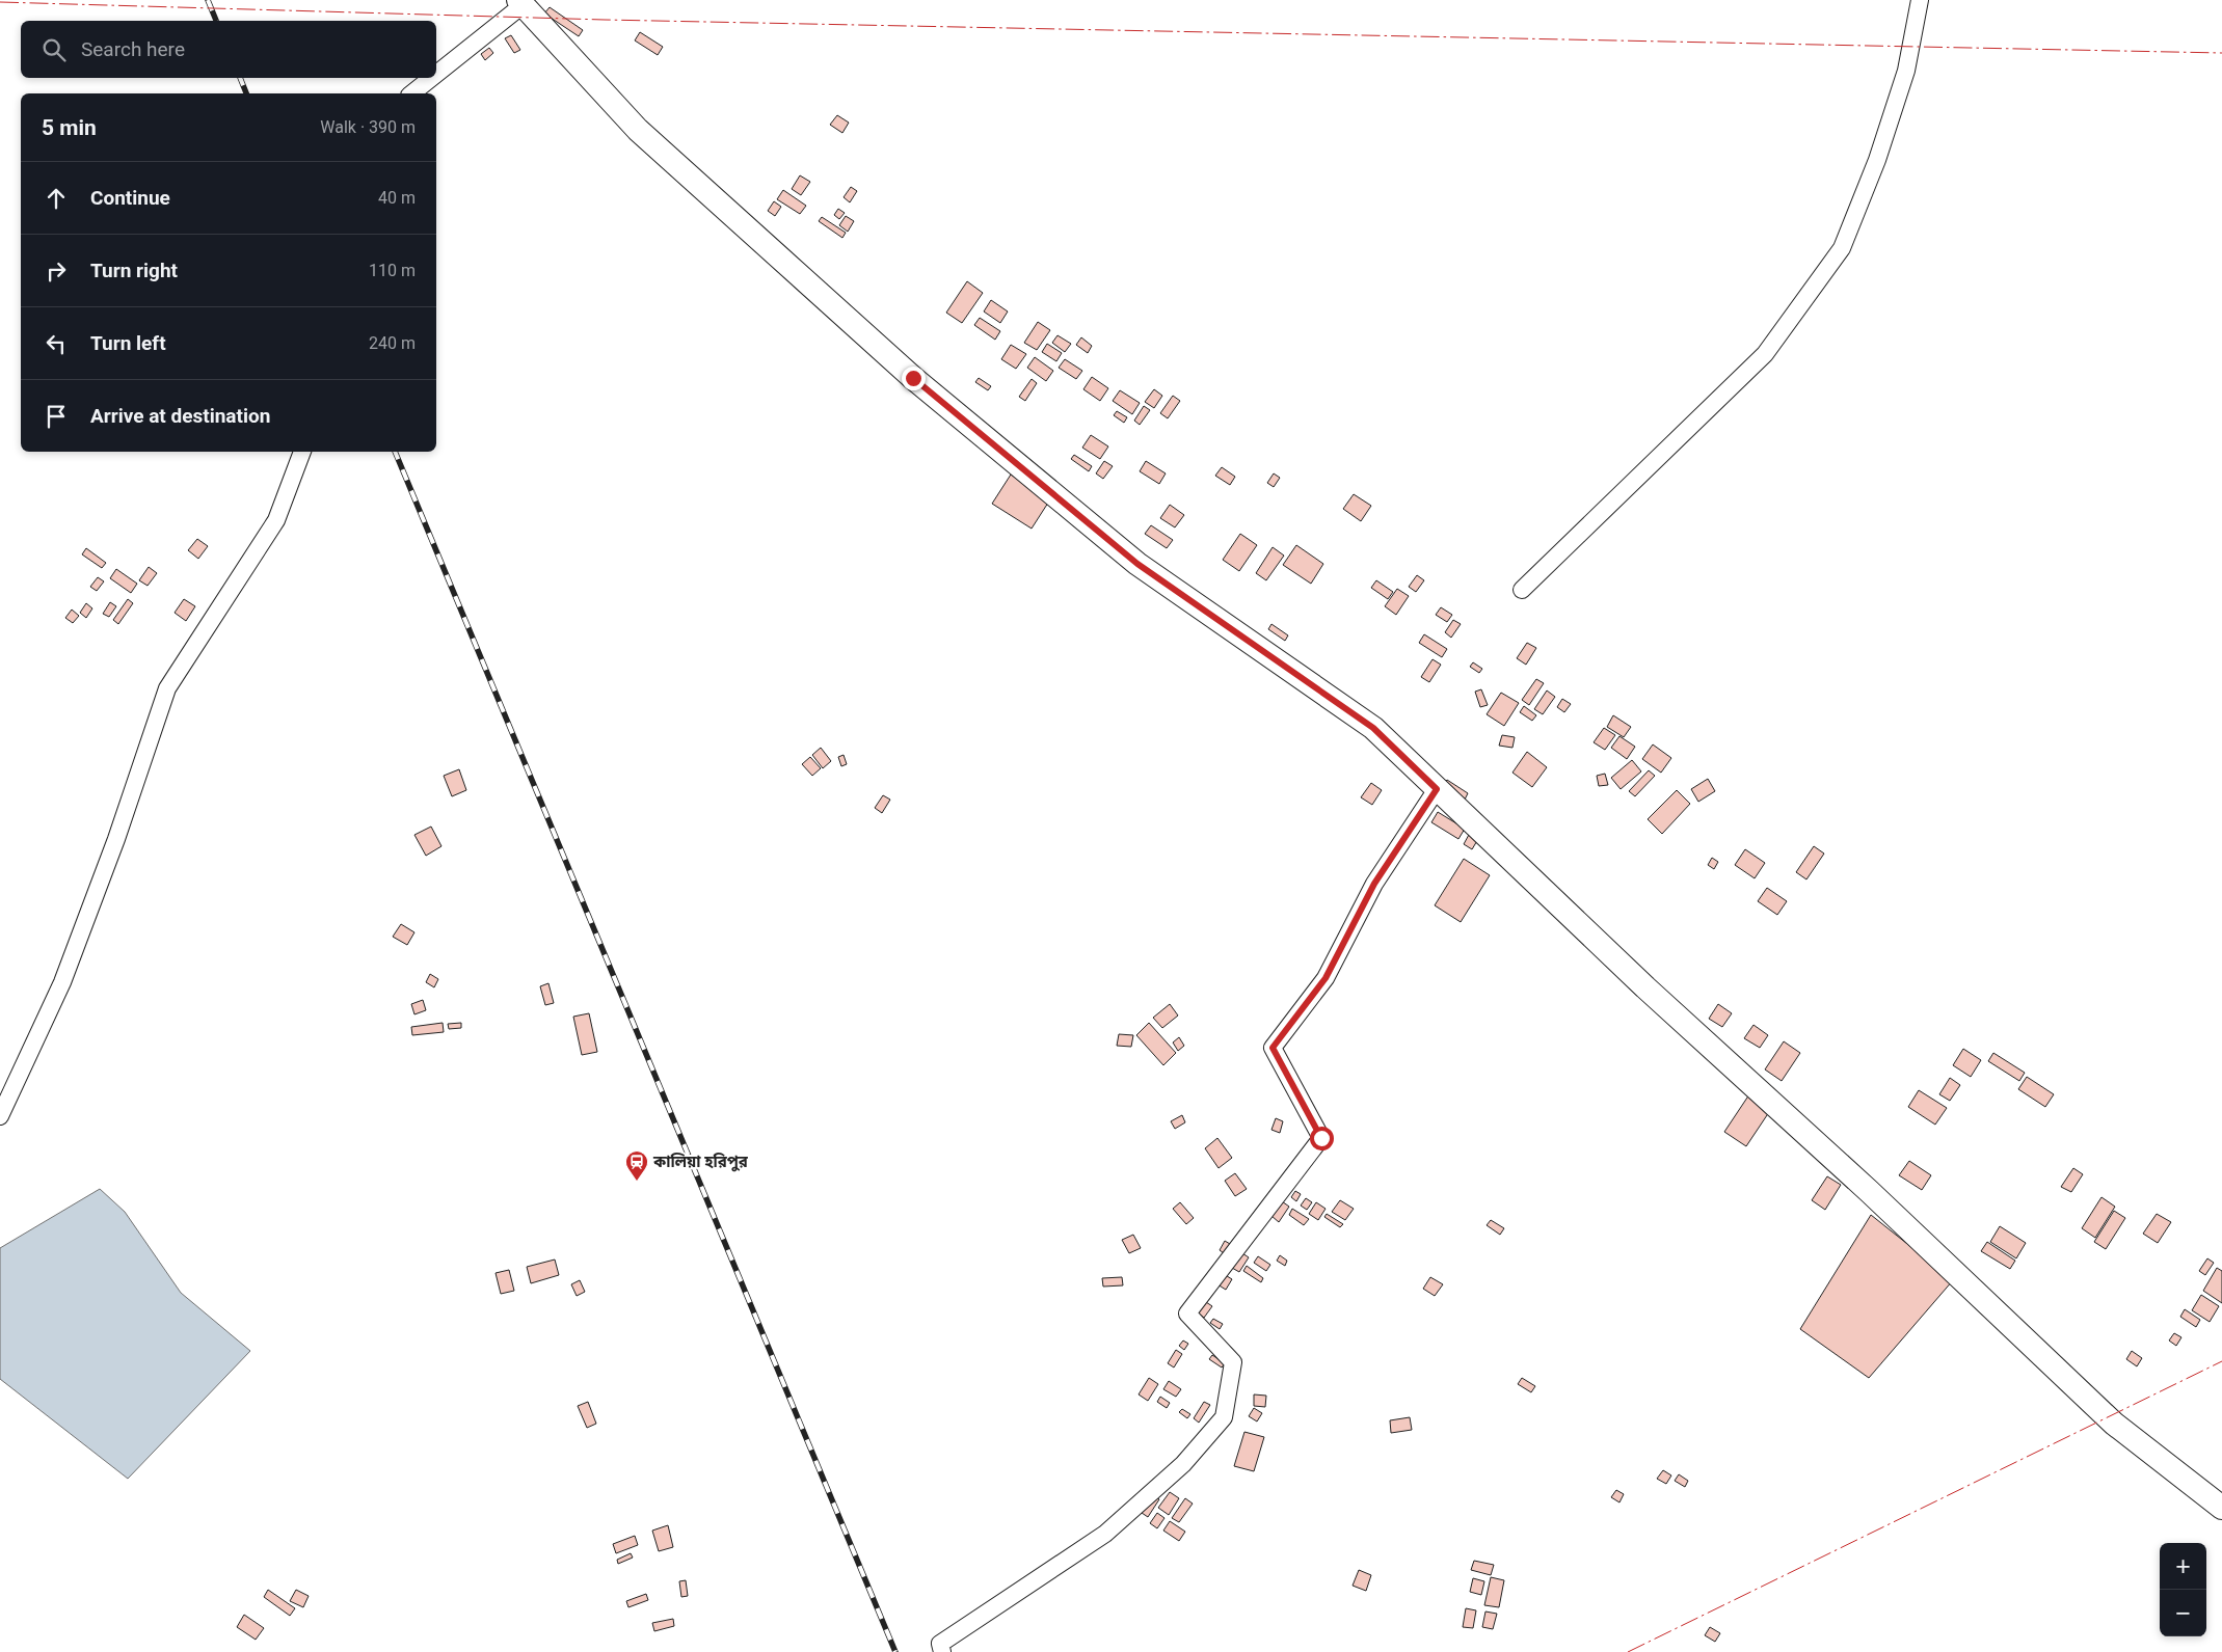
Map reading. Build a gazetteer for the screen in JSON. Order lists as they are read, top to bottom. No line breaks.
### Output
{"places":{"station":["কালিয়া হরিপুর"]},"page":{"search":"Search here","heading":["5 min","Walk · 390 m"],"list":[["Continue","40 m"],["Turn right","110 m"],["Turn left","240 m"],"Arrive at destination"],"map_buttons":["+","−"]}}
